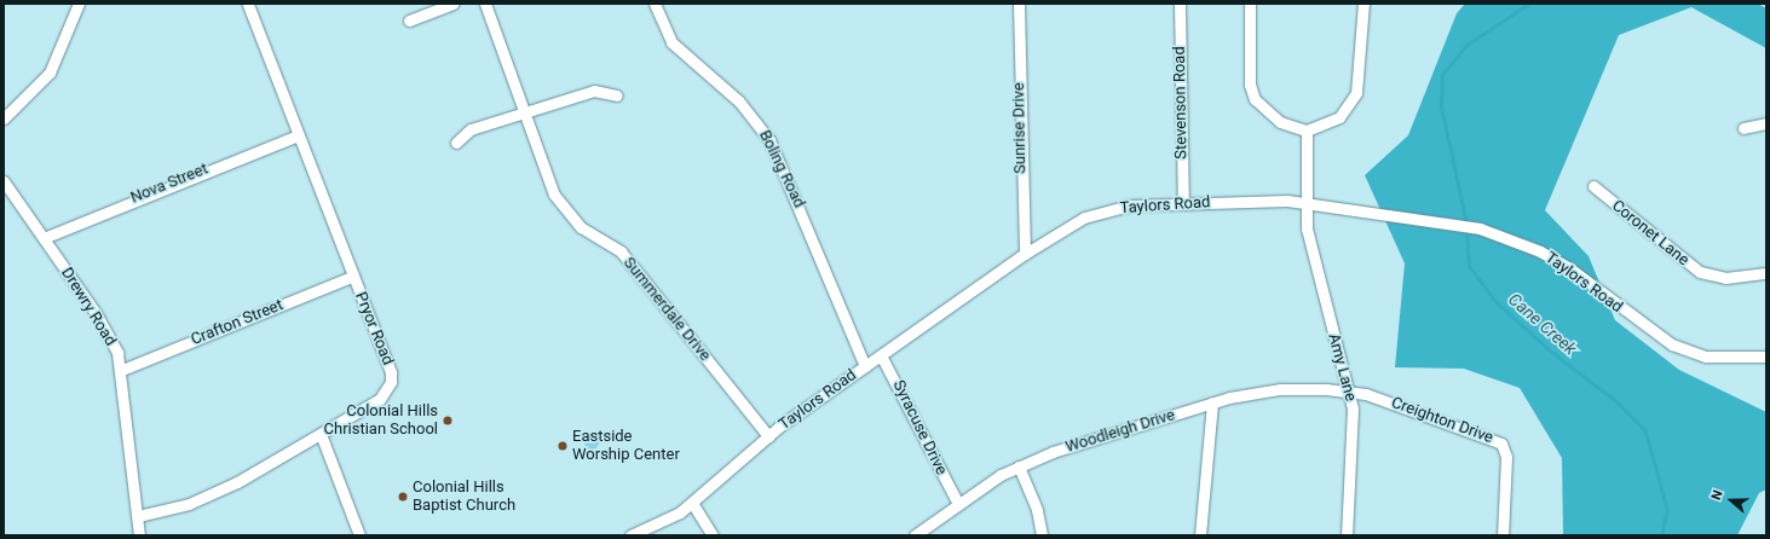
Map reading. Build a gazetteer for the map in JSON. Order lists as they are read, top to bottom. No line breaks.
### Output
{"streets":{"street":["Stevenson Road","Sunrise Drive","Boling Road","Nova Street","Taylors Road","Coronet Lane","Drewry Road","Summerdale Drive","Crafton Street","Pryor Road","Amy Lane","Creighton Drive","Syracuse Drive","Woodleigh Drive"]},"crossings":[["Stevenson Road","Taylors Road"],["Sunrise Drive","Taylors Road"],["Boling Road","Taylors Road"],["Nova Street","Drewry Road"],["Nova Street","Pryor Road"],["Taylors Road","Summerdale Drive"],["Taylors Road","Amy Lane"],["Taylors Road","Syracuse Drive"],["Drewry Road","Crafton Street"],["Drewry Road","Pryor Road"],["Crafton Street","Pryor Road"],["Amy Lane","Creighton Drive"],["Amy Lane","Woodleigh Drive"],["Creighton Drive","Woodleigh Drive"],["Syracuse Drive","Woodleigh Drive"]],"water":["Cane Creek"],"places":["Colonial Hills Christian School","Eastside Worship Center","Colonial Hills Baptist Church"],"north":"left"}
